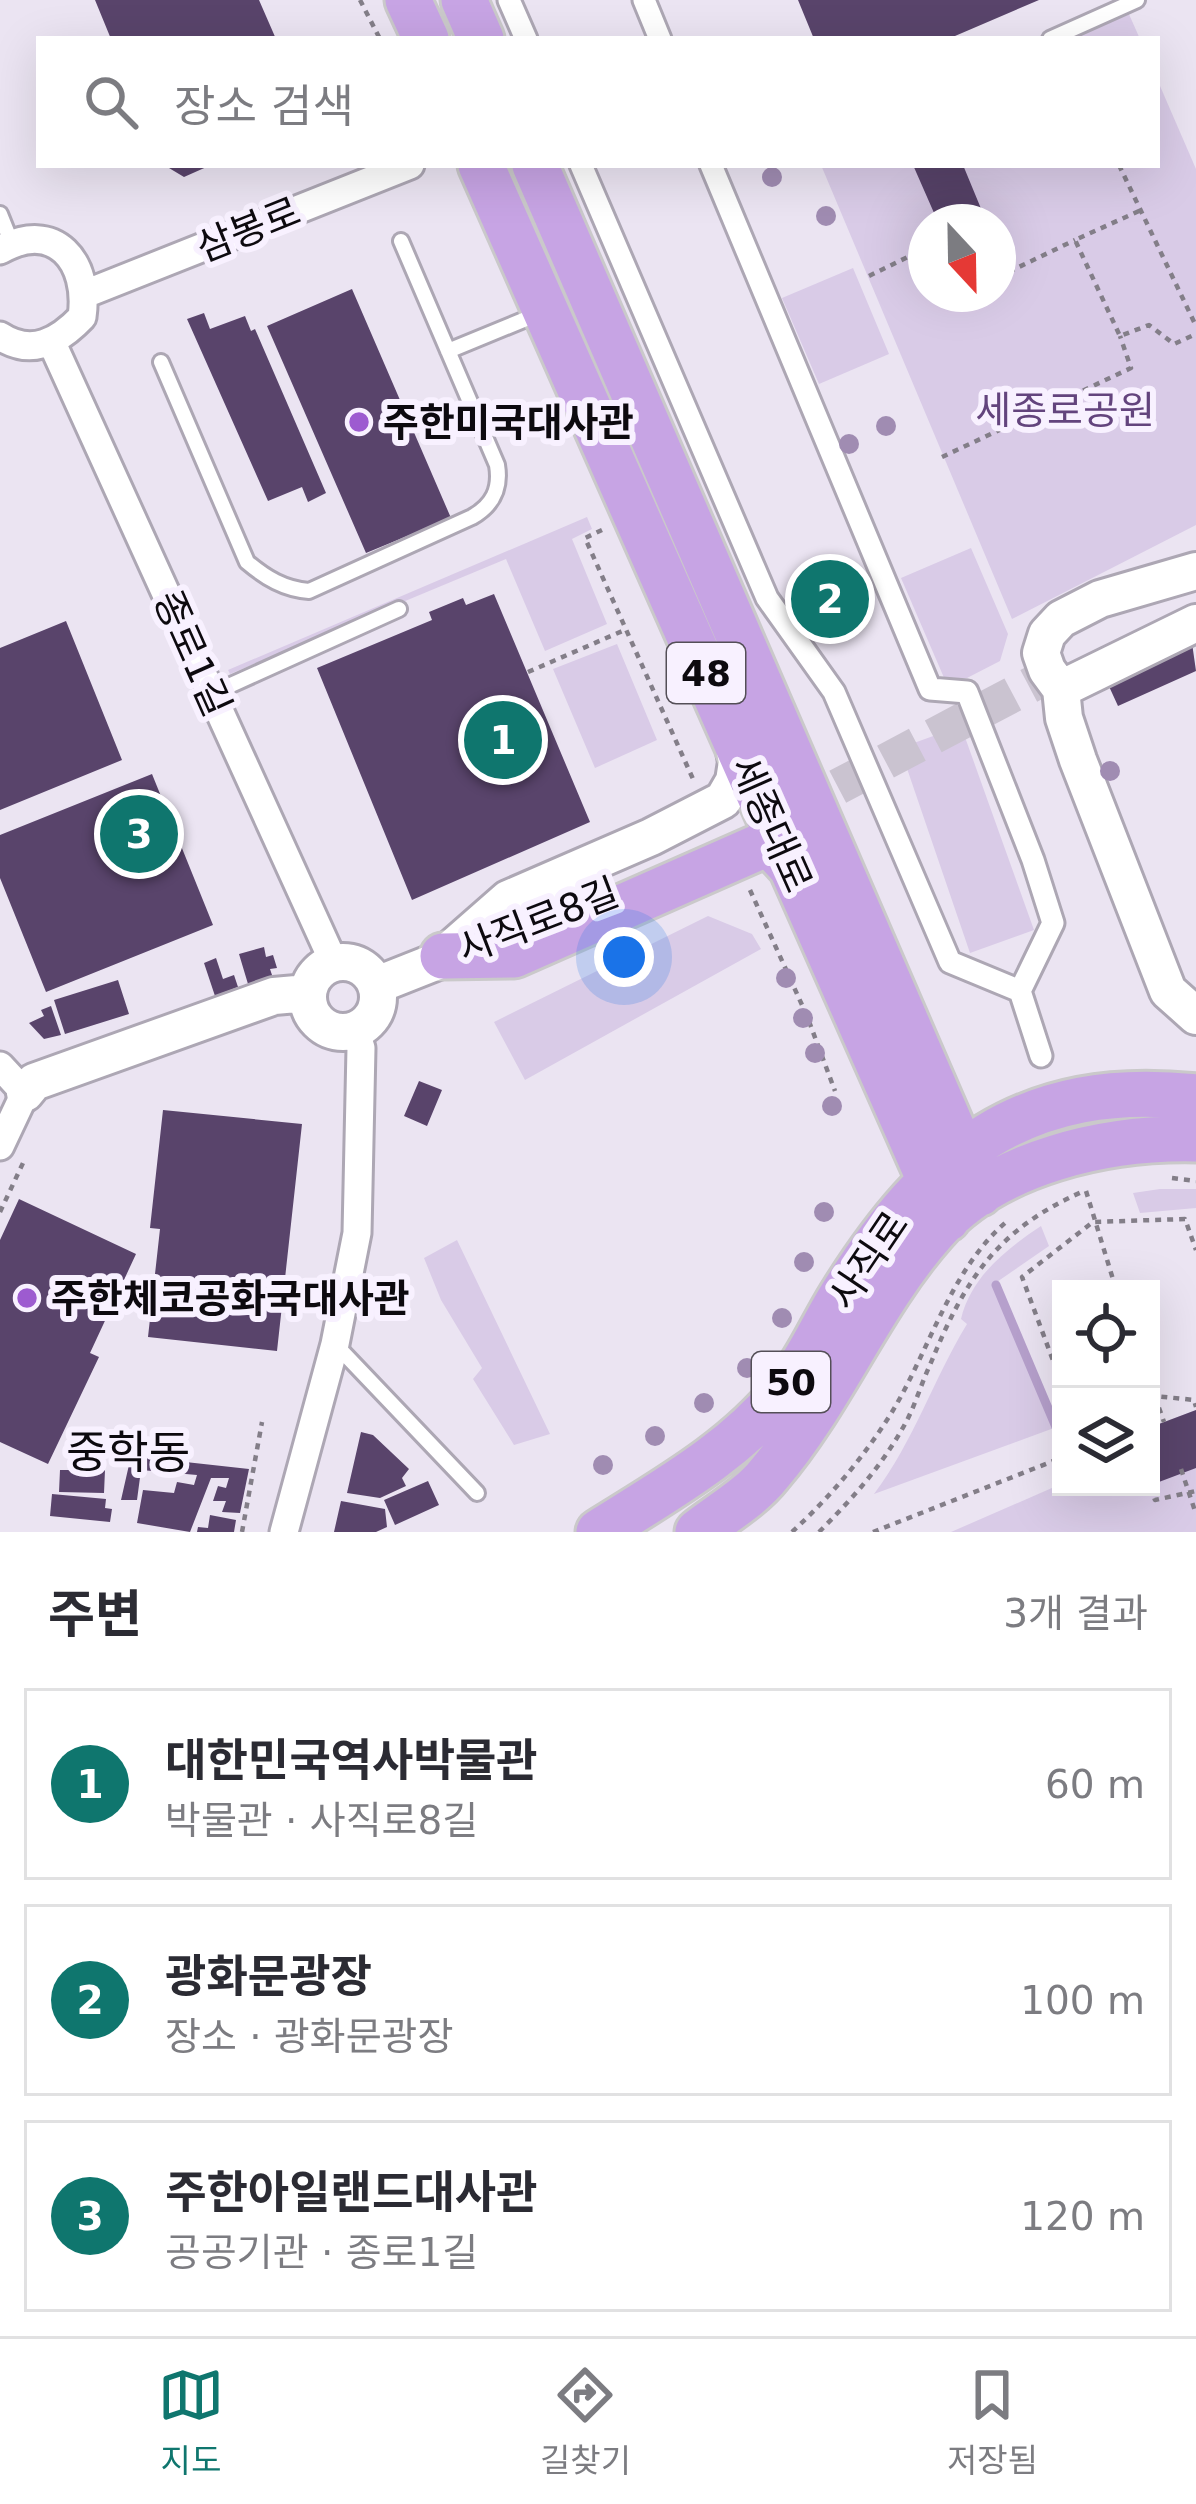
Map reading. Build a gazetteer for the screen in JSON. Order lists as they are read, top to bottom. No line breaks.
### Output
{"streets":{"main road":["48","세종대로","사직로","50"],"street":["삼봉로","종로1길","사직로8길"]},"crossings":[["종로1길","사직로8길"],["세종대로","사직로"]],"districts":["중학동"],"parks":["세종로공원"],"places":["주한미국대사관","주한체코공화국대사관"],"north":"bottom","page":{"search":"장소 검색","pins":["2","1","3"],"heading":["주변","3개 결과"],"list":[{"mark":"1","name":"대한민국역사박물관","note":"박물관 · 사직로8길","value":"60 m"},{"mark":"2","name":"광화문광장","note":"장소 · 광화문광장","value":"100 m"},{"mark":"3","name":"주한아일랜드대사관","note":"공공기관 · 종로1길","value":"120 m"}],"nav":["지도","길찾기","저장됨"]}}
